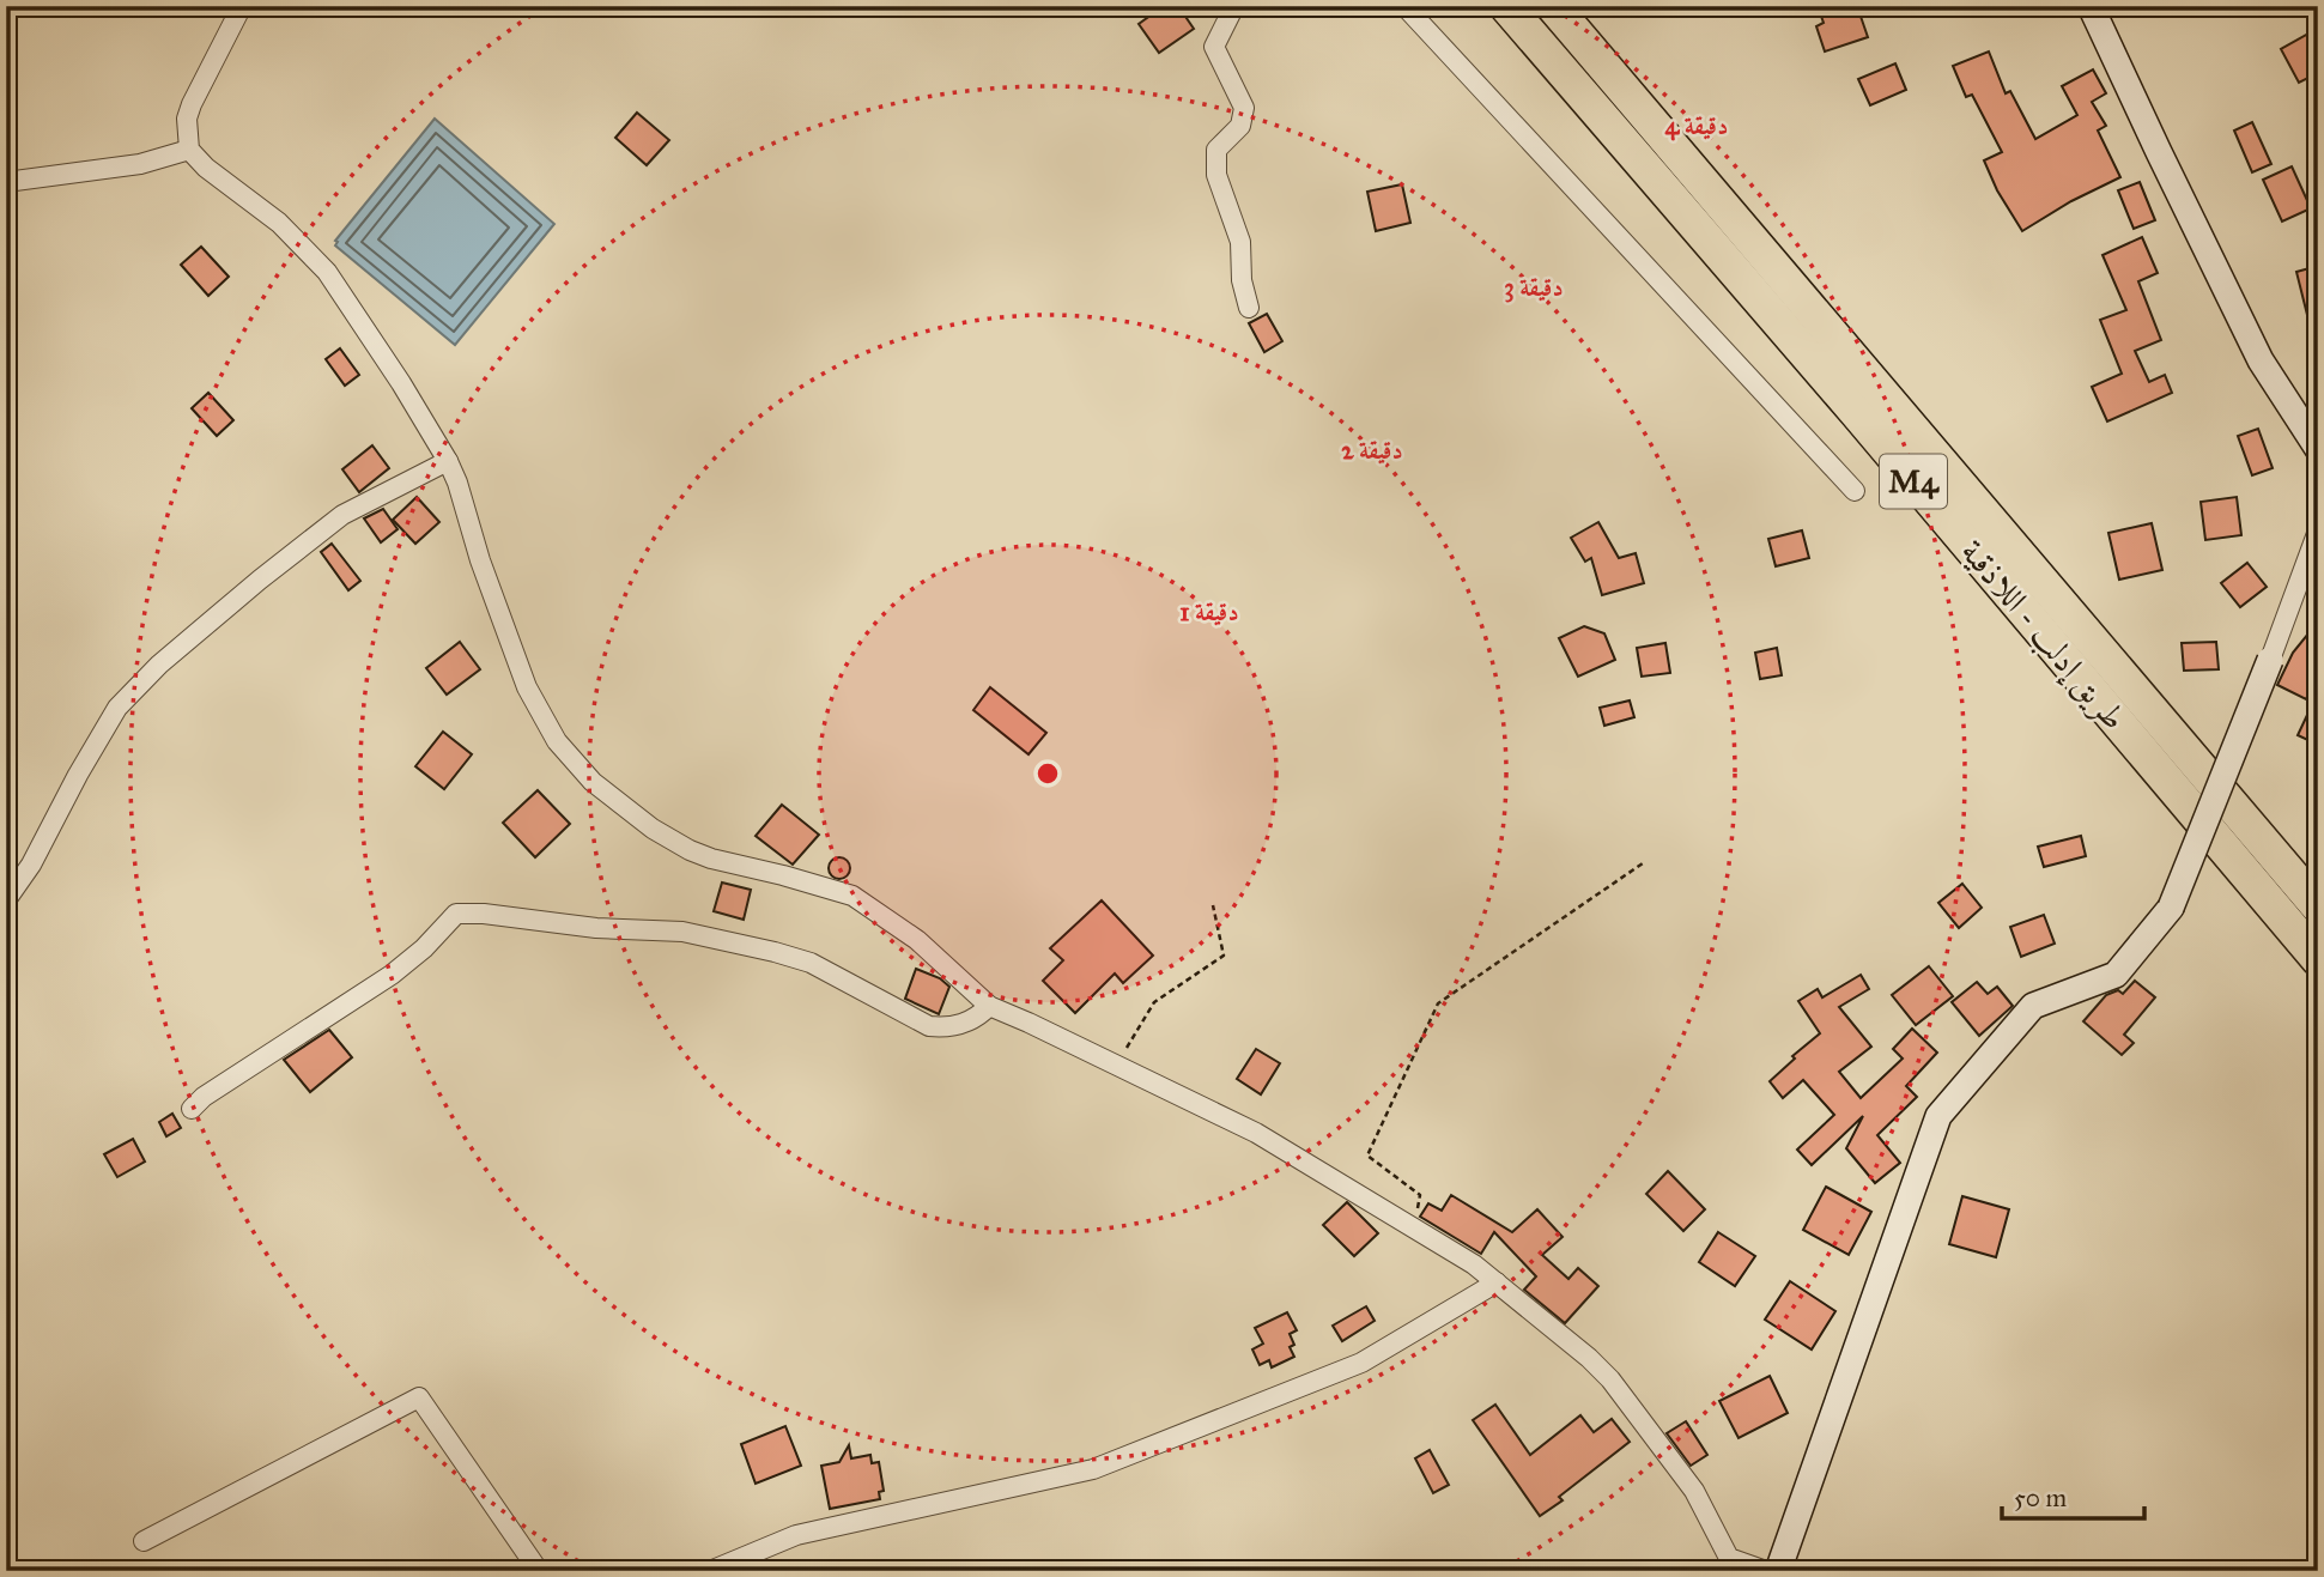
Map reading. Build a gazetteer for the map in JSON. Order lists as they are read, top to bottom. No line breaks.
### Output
{"streets":{"highway":["M4","طريق إدلب - اللاذقية"]},"scale_bar":"50 m","rings":["4 دقيقة","3 دقيقة","2 دقيقة","1 دقيقة"]}
